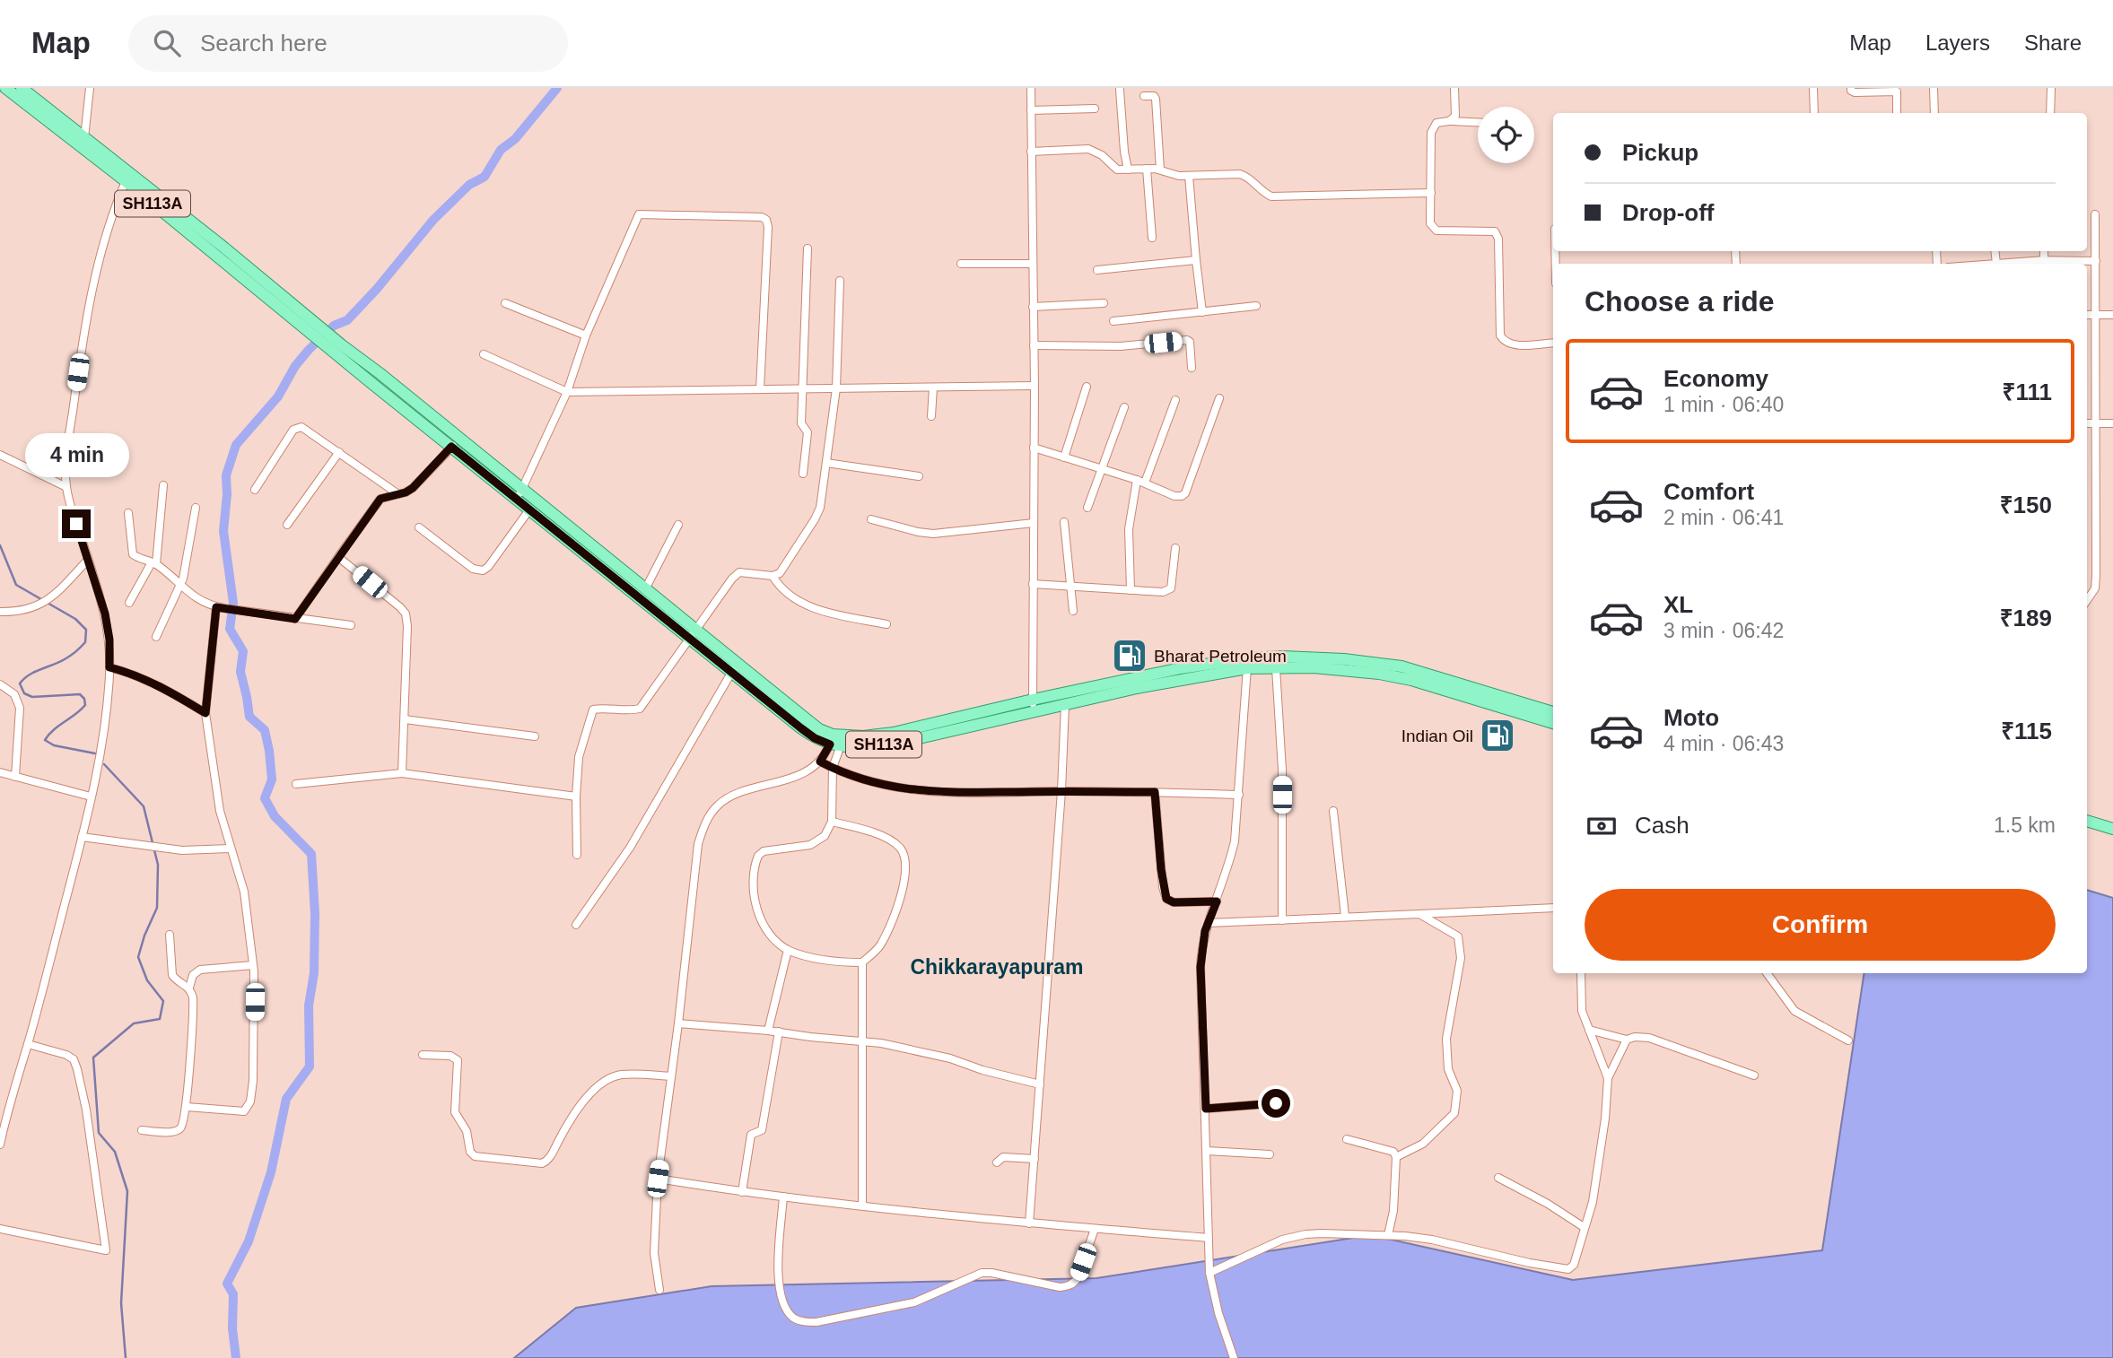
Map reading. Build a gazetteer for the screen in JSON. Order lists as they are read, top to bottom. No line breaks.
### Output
{"streets":{"main road":["SH113A"]},"districts":["Chikkarayapuram"],"places":{"fuel station":["Bharat Petroleum","Indian Oil"]},"page":{"header":"Map","search":"Search here","nav":["Map","Layers","Share"],"banner":["Pickup","Drop-off"],"heading":"Choose a ride","list":[{"name":"Economy","note":"1 min · 06:40","value":"₹111"},{"name":"Comfort","note":"2 min · 06:41","value":"₹150"},{"name":"XL","note":"3 min · 06:42","value":"₹189"},{"name":"Moto","note":"4 min · 06:43","value":"₹115"}],"bubble":"4 min","pay":["Cash","1.5 km"],"buttons":"Confirm"}}
